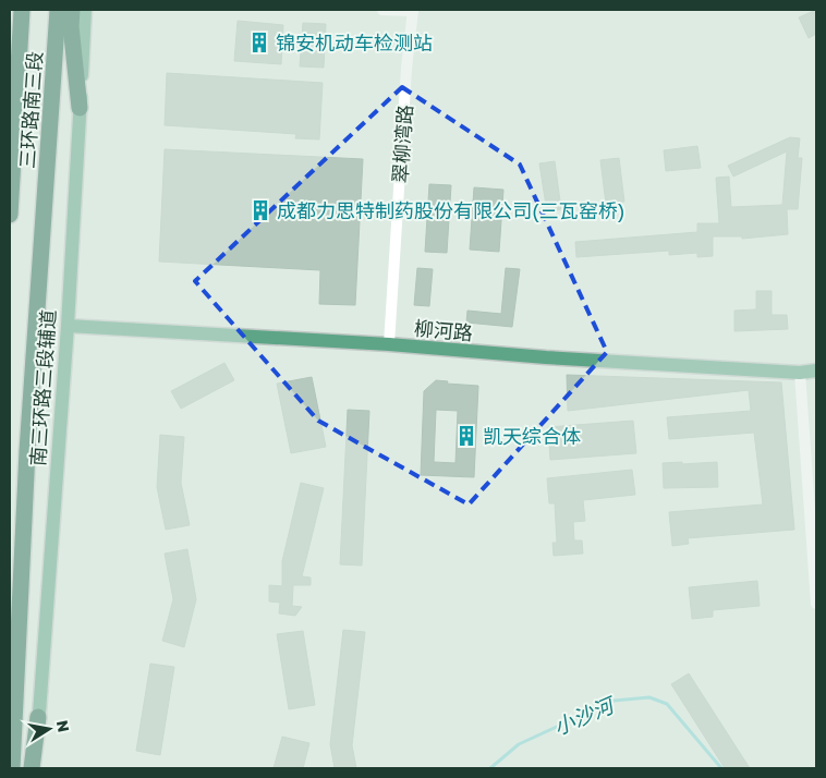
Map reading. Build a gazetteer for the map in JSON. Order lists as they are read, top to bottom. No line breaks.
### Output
{"streets":{"highway":["三环路南三段"],"main road":["柳河路","南三环路三段辅道"],"street":["翠柳湾路"]},"crossings":[["翠柳湾路","柳河路"],["柳河路","南三环路三段辅道"]],"water":["小沙河"],"places":{"building":["锦安机动车检测站","成都力思特制药股份有限公司(三瓦窑桥)","凯天综合体"]},"north":"right"}
